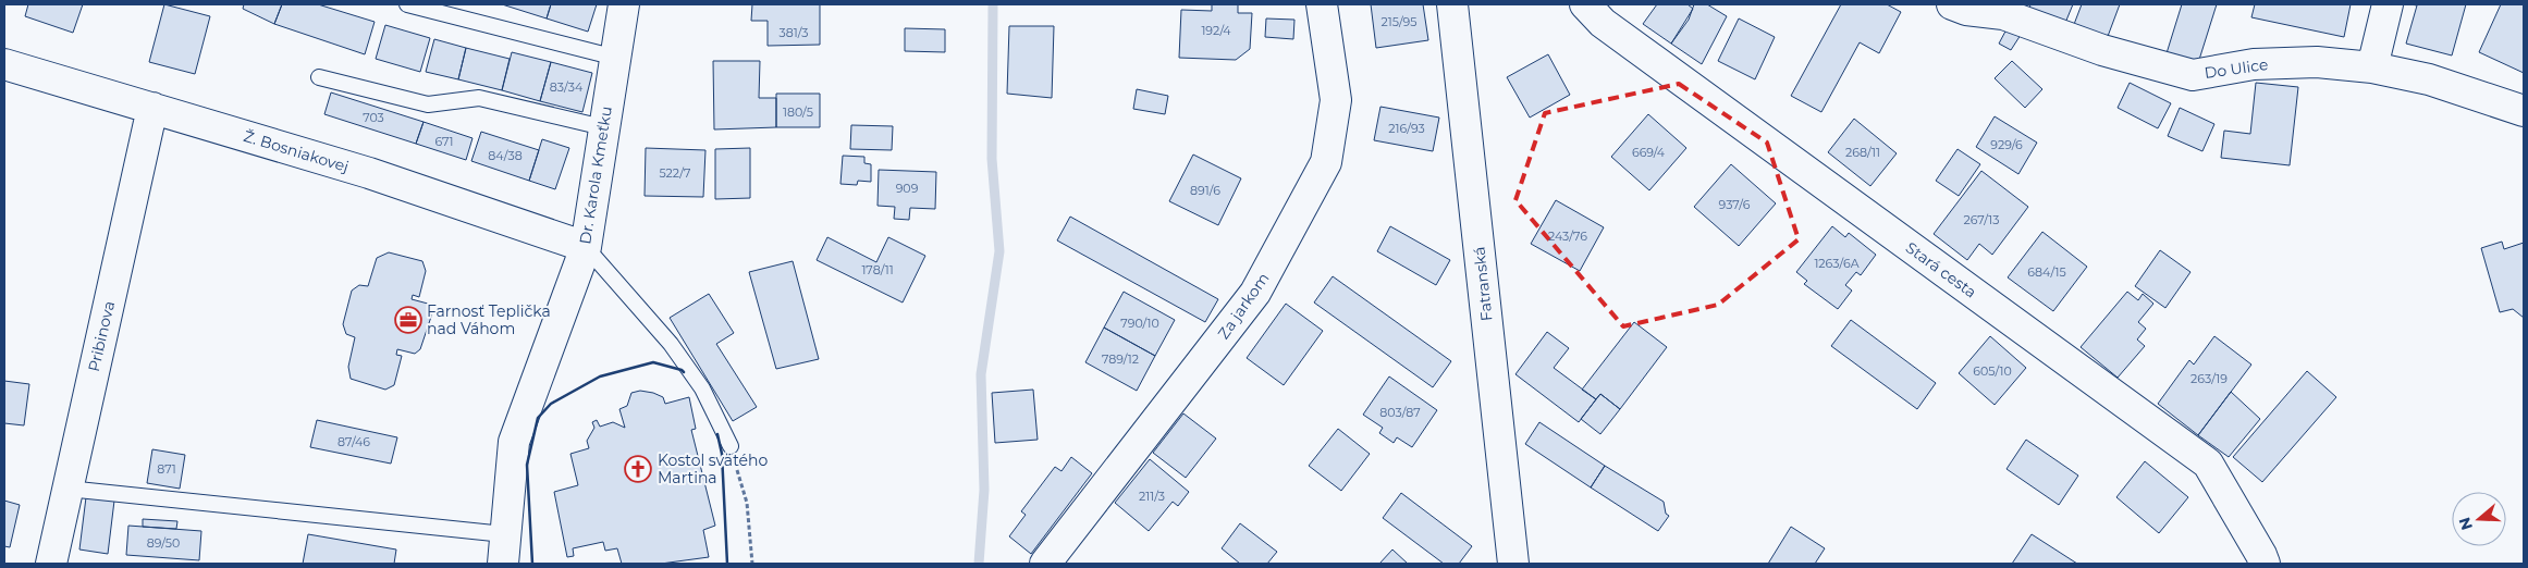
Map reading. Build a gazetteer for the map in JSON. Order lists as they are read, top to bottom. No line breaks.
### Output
{"streets":{"street":["Do Ulice","Ž. Bosniakovej","Dr. Karola Kmeťku","Stará cesta","Fatranská","Za jarkom","Pribinova"]},"crossings":[["Ž. Bosniakovej","Dr. Karola Kmeťku"],["Ž. Bosniakovej","Pribinova"]],"places":{"office":["Farnosť Teplička nad Váhom"],"church":["Kostol svätého Martina"]},"house_numbers":["215/95","192/4","381/3","83/34","180/5","703","216/93","671","929/6","669/4","268/11","84/38","522/7","909","891/6","937/6","267/13","243/76","1263/6A","178/11","684/15","790/10","789/12","605/10","263/19","803/87","87/46","871","211/3","89/50"],"north":"left"}
